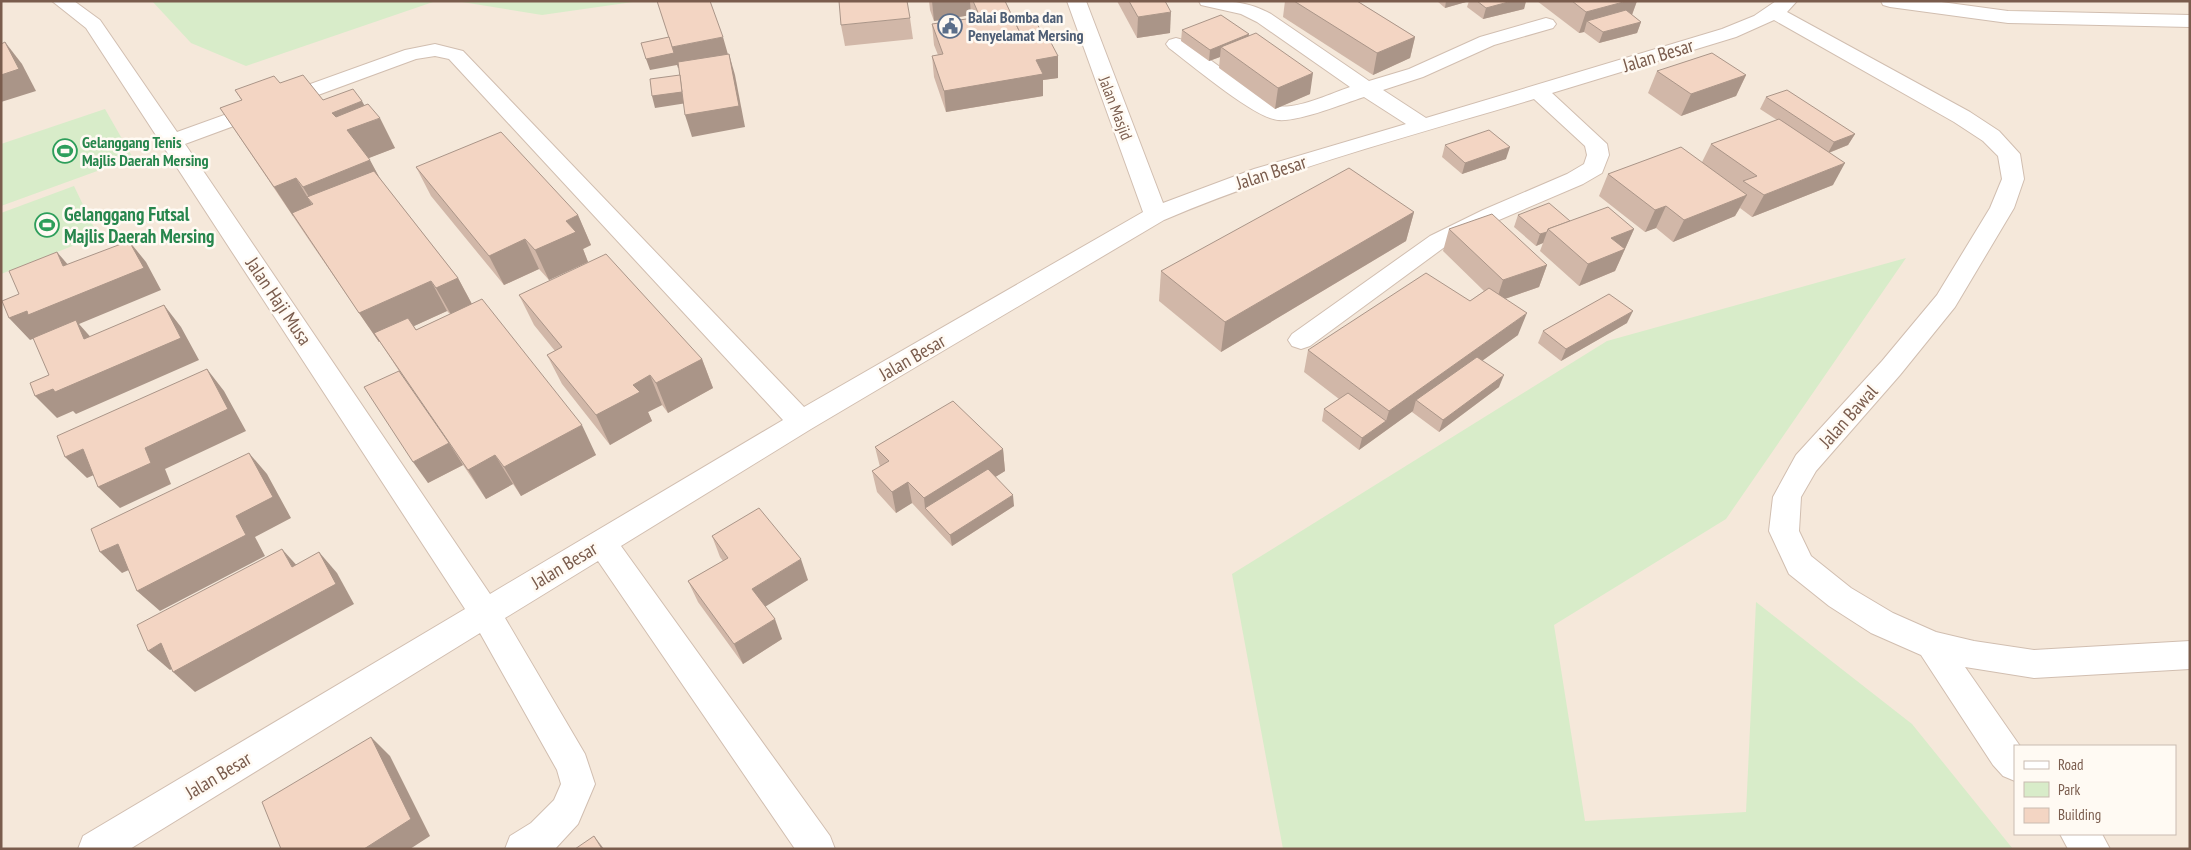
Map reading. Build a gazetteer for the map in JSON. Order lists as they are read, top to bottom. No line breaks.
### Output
{"streets":{"street":["Jalan Besar","Jalan Masjid","Jalan Haji Musa","Jalan Bawal"]},"crossings":[["Jalan Besar","Jalan Masjid"],["Jalan Besar","Jalan Haji Musa"],["Jalan Besar","Jalan Bawal"]],"places":{"public building":["Balai Bomba dan Penyelamat Mersing"],"sports":["Gelanggang Tenis Majlis Daerah Mersing","Gelanggang Futsal Majlis Daerah Mersing"]},"legend":["Road","Park","Building"]}
